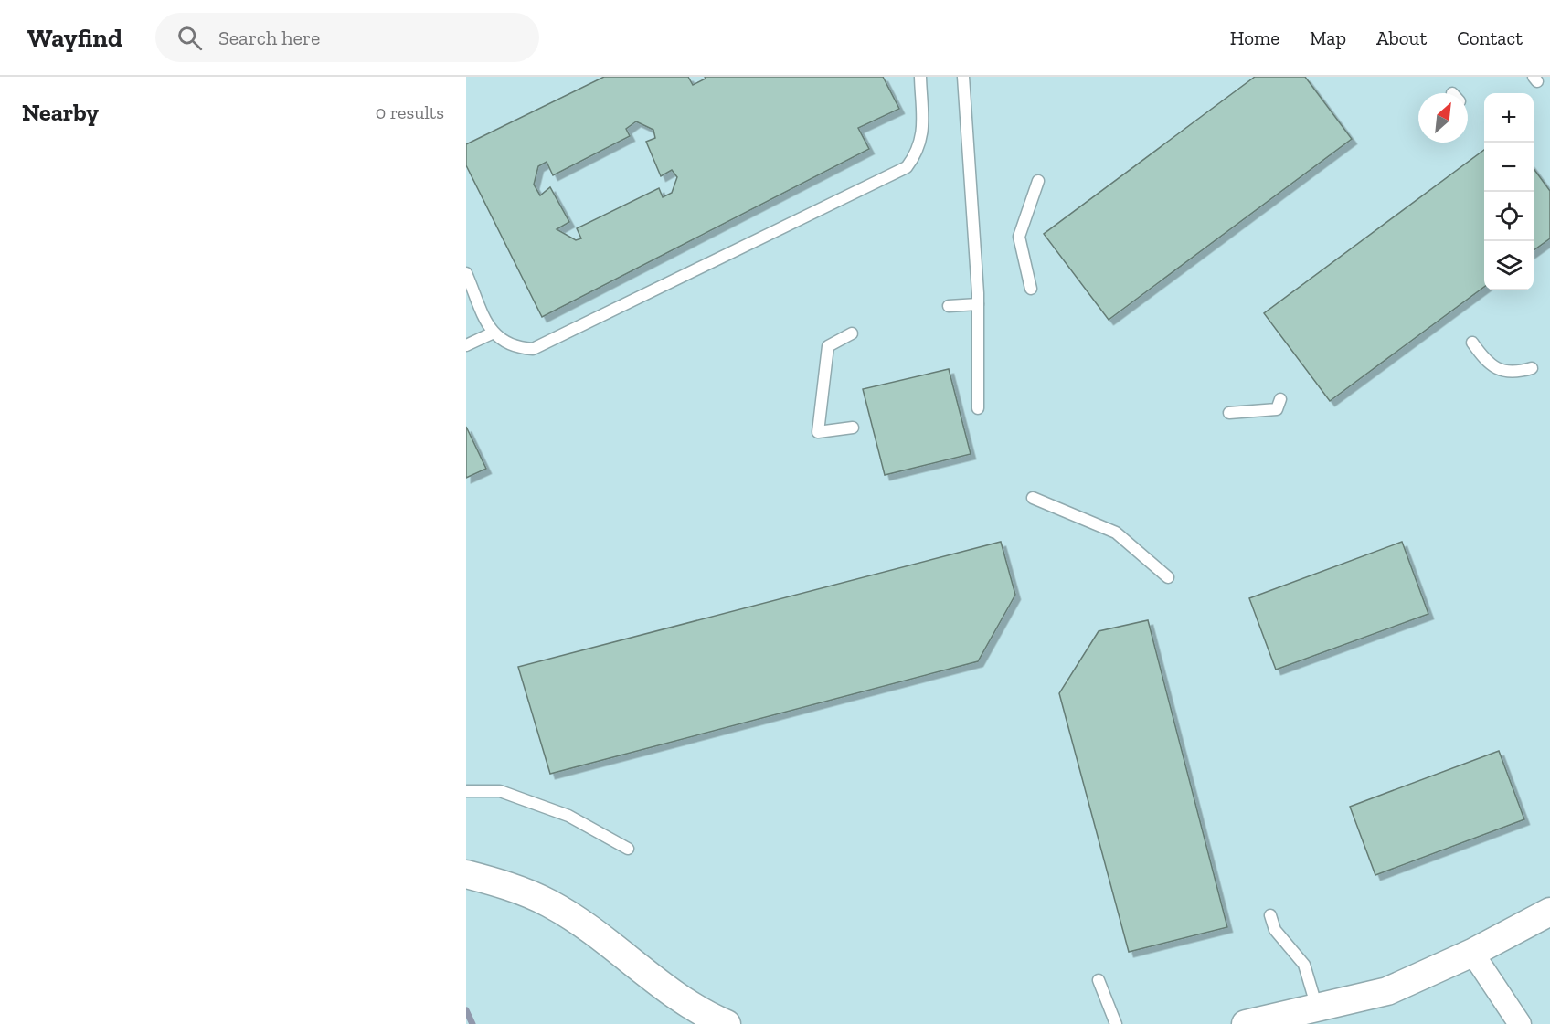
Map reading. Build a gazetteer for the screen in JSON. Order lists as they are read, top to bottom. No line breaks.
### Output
{"north":"top right","page":{"header":"Wayfind","search":"Search here","nav":["Home","Map","About","Contact"],"heading":["Nearby","0 results"],"map_buttons":["+","−"]}}
